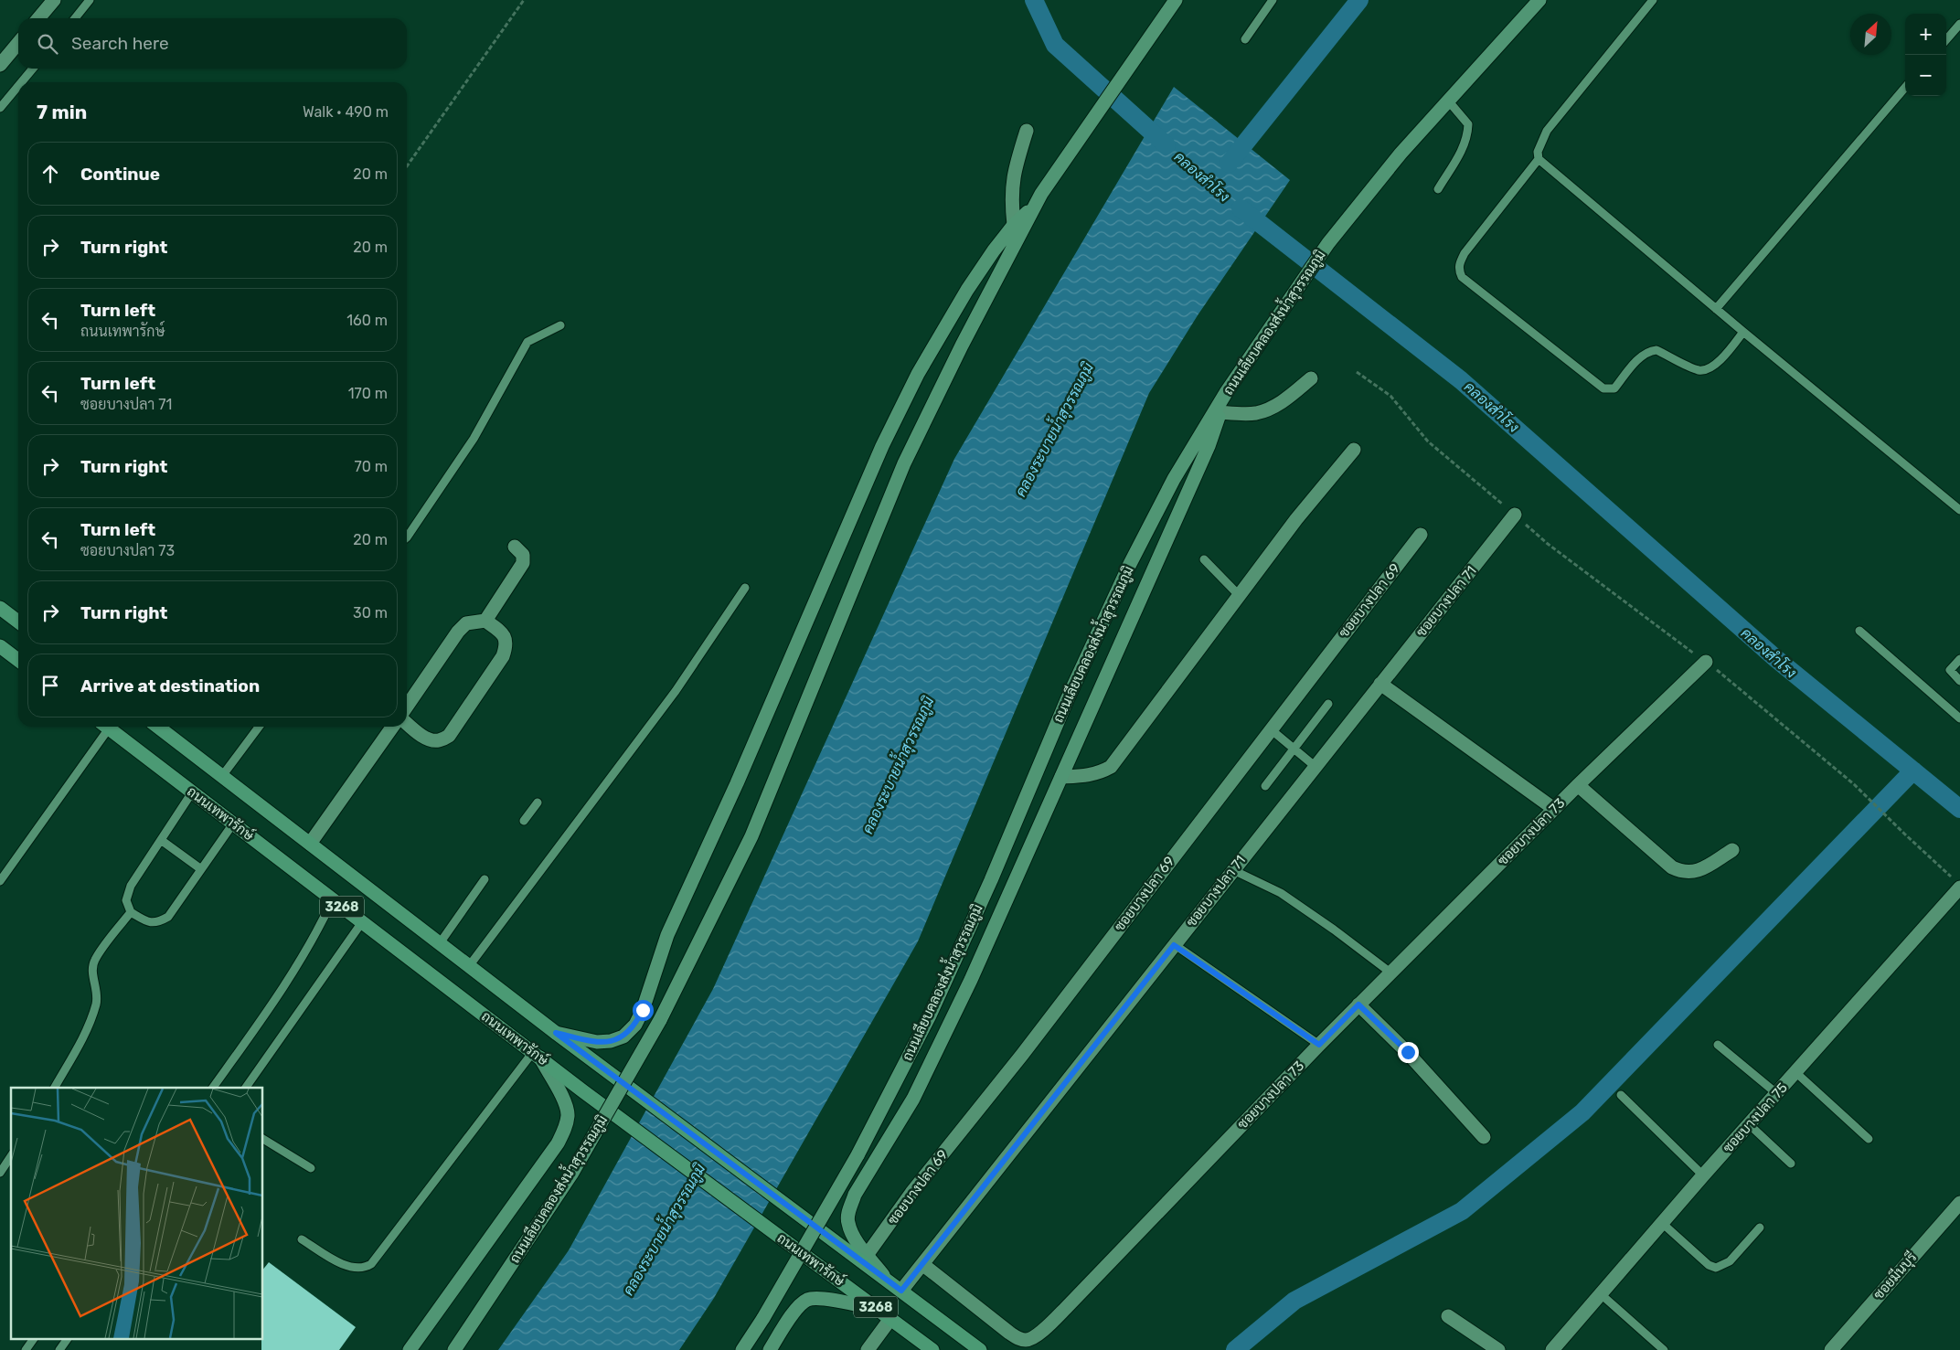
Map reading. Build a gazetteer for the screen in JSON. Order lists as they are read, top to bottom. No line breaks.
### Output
{"streets":{"main road":["ถนนเลียบคลองส่งน้ำสุวรรณภูมิ","ถนนเทพารักษ์","3268"],"street":["ซอยบางปลา 69","ซอยบางปลา 71","ซอยบางปลา 73","ซอยบางปลา 75","ซอยมีนบุรี"]},"crossings":[["ซอยบางปลา 71","ซอยบางปลา 73"],["ซอยบางปลา 71","3268"]],"water":["คลองสำโรง","คลองระบายน้ำสุวรรณภูมิ"],"north":"top right","page":{"map_buttons":["+","−"],"search":"Search here","heading":["7 min","Walk · 490 m"],"list":[["Continue","20 m"],["Turn right","20 m"],["Turn left","ถนนเทพารักษ์","160 m"],["Turn left","ซอยบางปลา 71","170 m"],["Turn right","70 m"],["Turn left","ซอยบางปลา 73","20 m"],["Turn right","30 m"],"Arrive at destination"]}}
